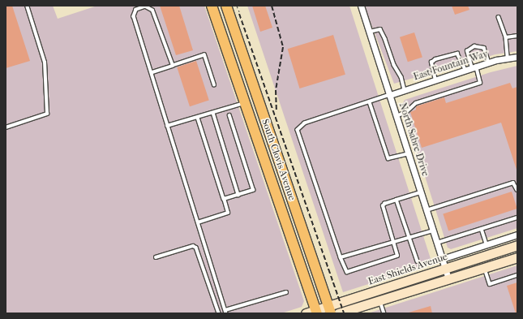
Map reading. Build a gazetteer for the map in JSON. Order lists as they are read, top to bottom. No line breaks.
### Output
{"streets":{"main road":["South Clovis Avenue","East Shields Avenue"],"street":["East Fountain Way","North Sabre Drive"]},"crossings":[["East Fountain Way","North Sabre Drive"],["North Sabre Drive","East Shields Avenue"],["South Clovis Avenue","East Shields Avenue"]]}
